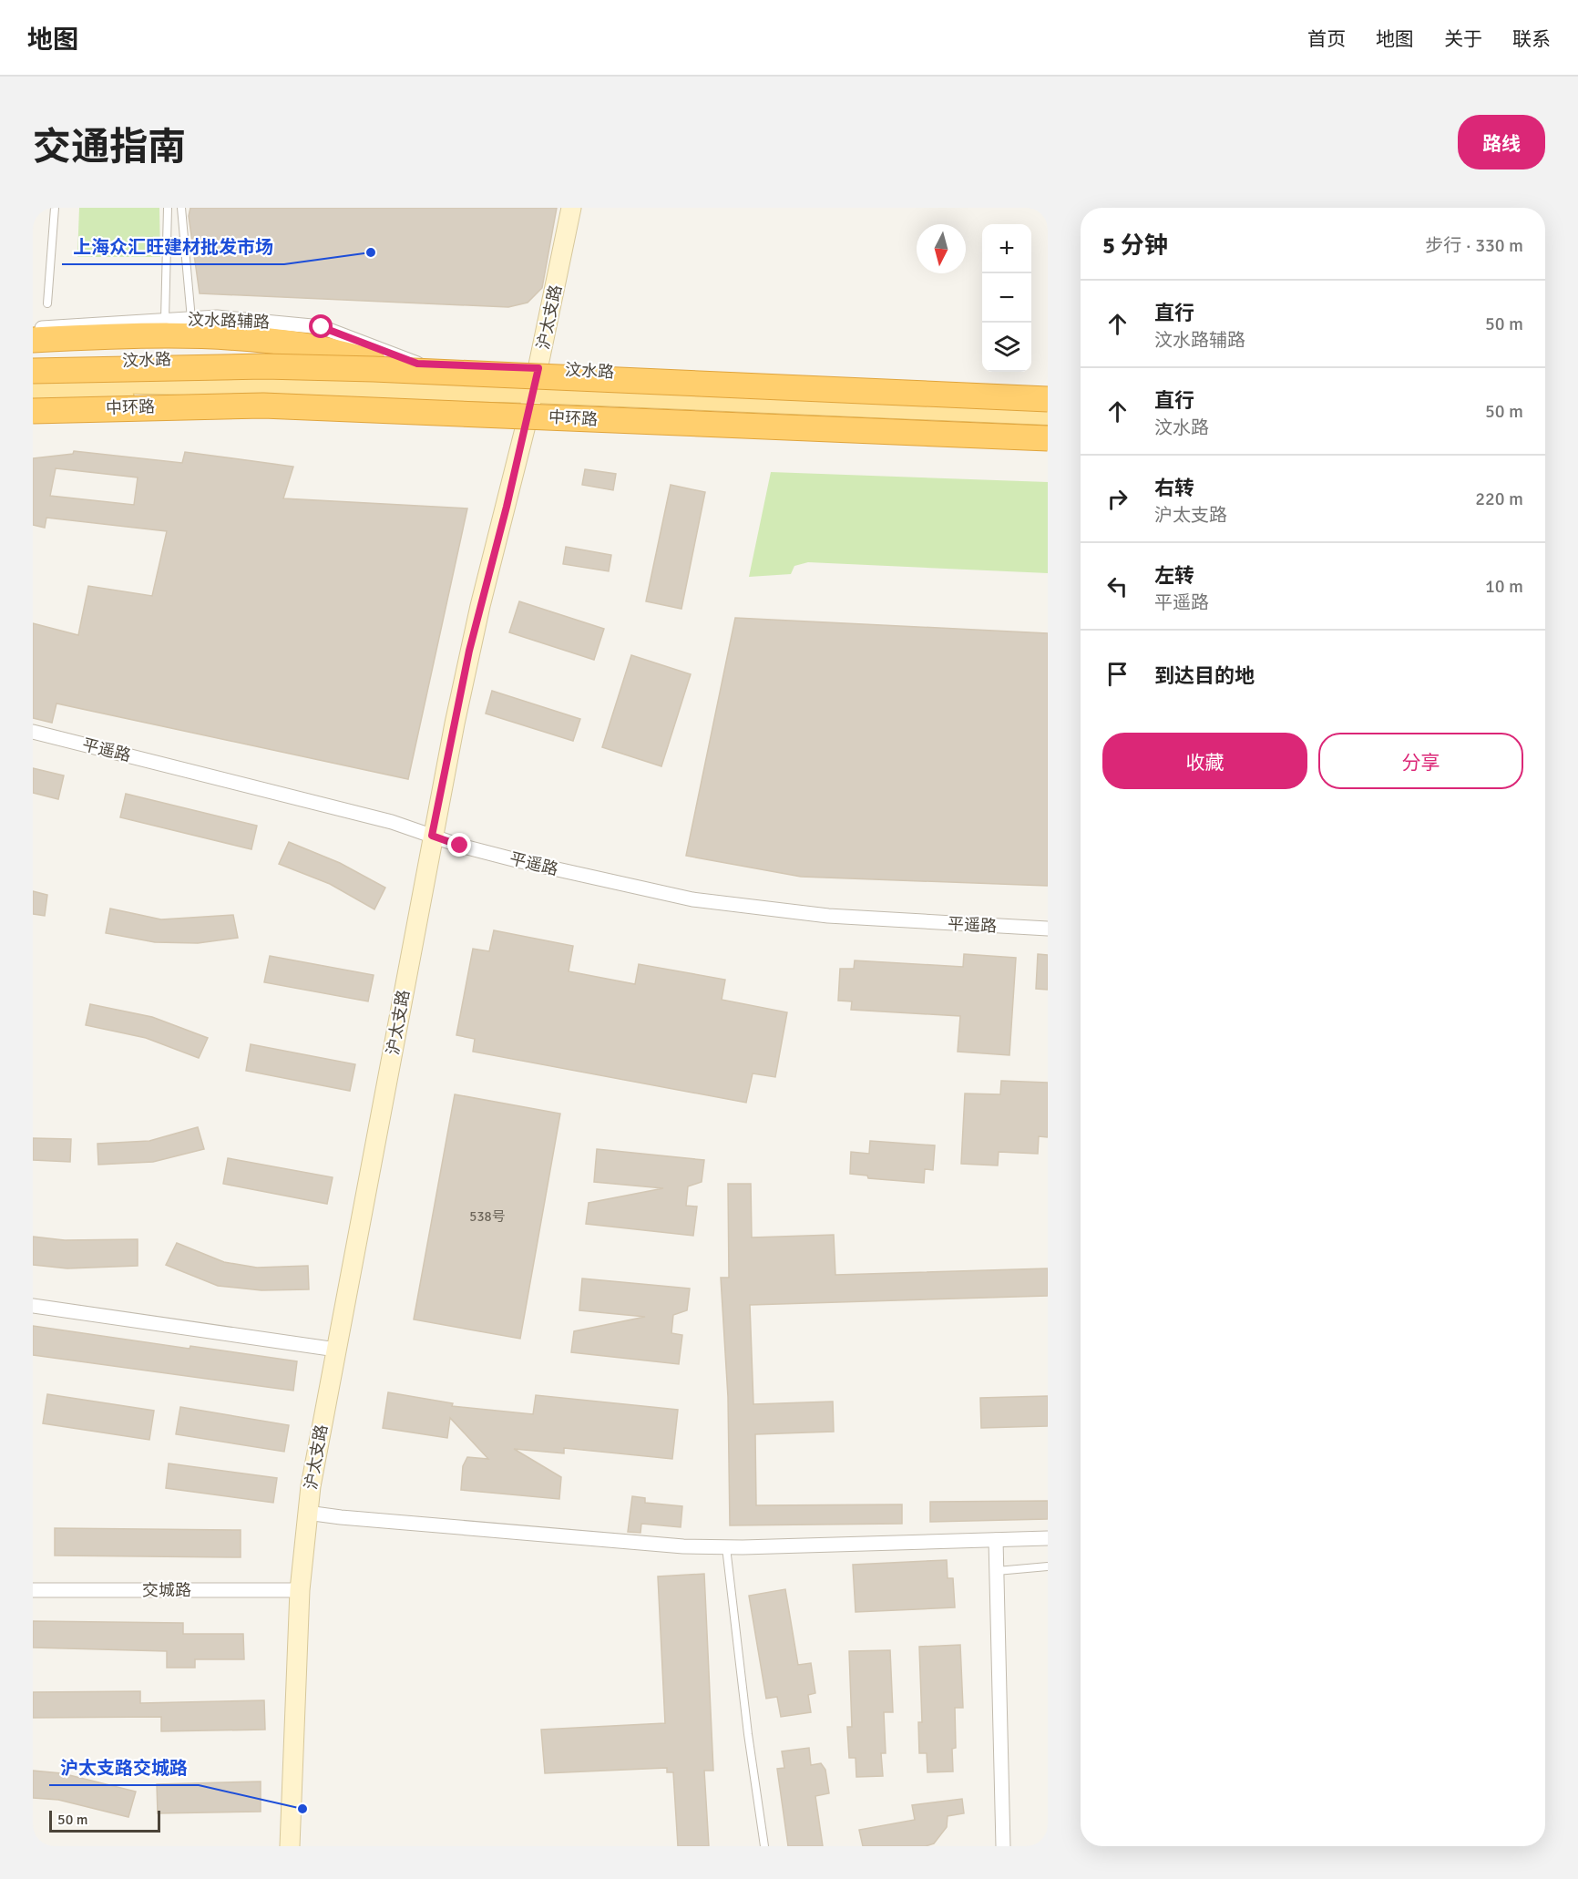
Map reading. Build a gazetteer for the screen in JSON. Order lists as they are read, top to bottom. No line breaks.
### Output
{"streets":{"highway":["中环路"],"main road":["汶水路"],"street":["沪太支路","汶水路辅路","平遥路","交城路"]},"crossings":[["沪太支路","汶水路"],["沪太支路","平遥路"],["沪太支路","交城路"],["汶水路辅路","汶水路"]],"places":["上海众汇旺建材批发市场","沪太支路交城路"],"house_numbers":["538号"],"scale_bar":"50 m","north":"bottom","page":{"header":"地图","nav":["首页","地图","关于","联系"],"title":"交通指南","buttons":["路线",["收藏","分享"]],"heading":["5 分钟","步行 · 330 m"],"map_buttons":["+","−"],"list":[["直行","汶水路辅路","50 m"],["直行","汶水路","50 m"],["右转","沪太支路","220 m"],["左转","平遥路","10 m"],"到达目的地"],"scale":"50 m"}}
